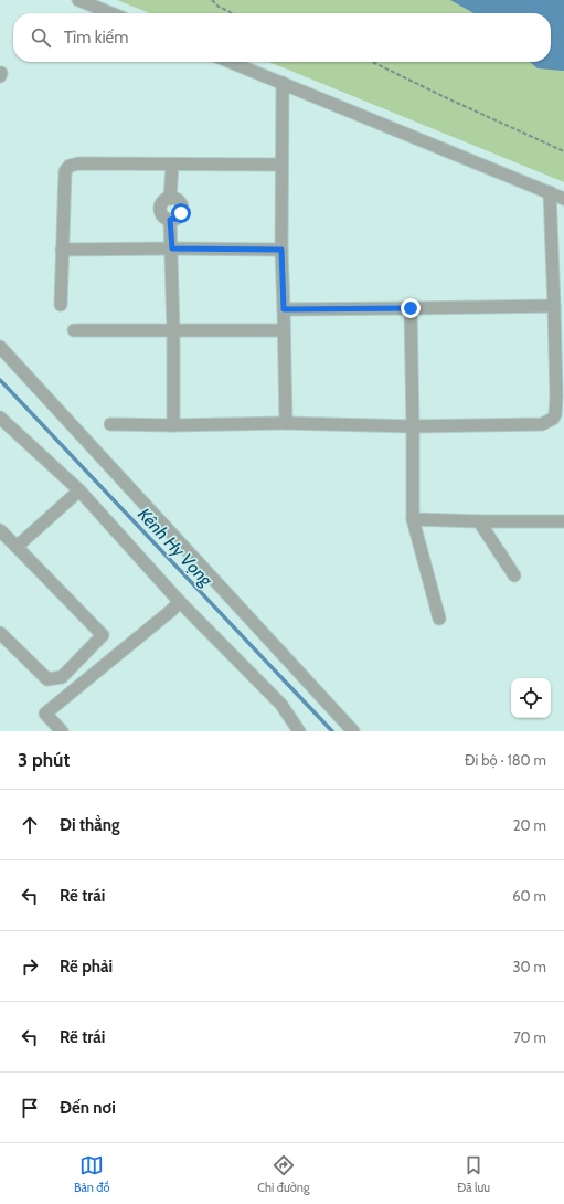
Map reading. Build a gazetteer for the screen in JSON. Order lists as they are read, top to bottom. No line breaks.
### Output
{"water":["Kênh Hy Vọng"],"page":{"search":"Tìm kiếm","heading":["3 phút","Đi bộ · 180 m"],"list":[["Đi thẳng","20 m"],["Rẽ trái","60 m"],["Rẽ phải","30 m"],["Rẽ trái","70 m"],"Đến nơi"],"nav":["Bản đồ","Chỉ đường","Đã lưu"]}}
